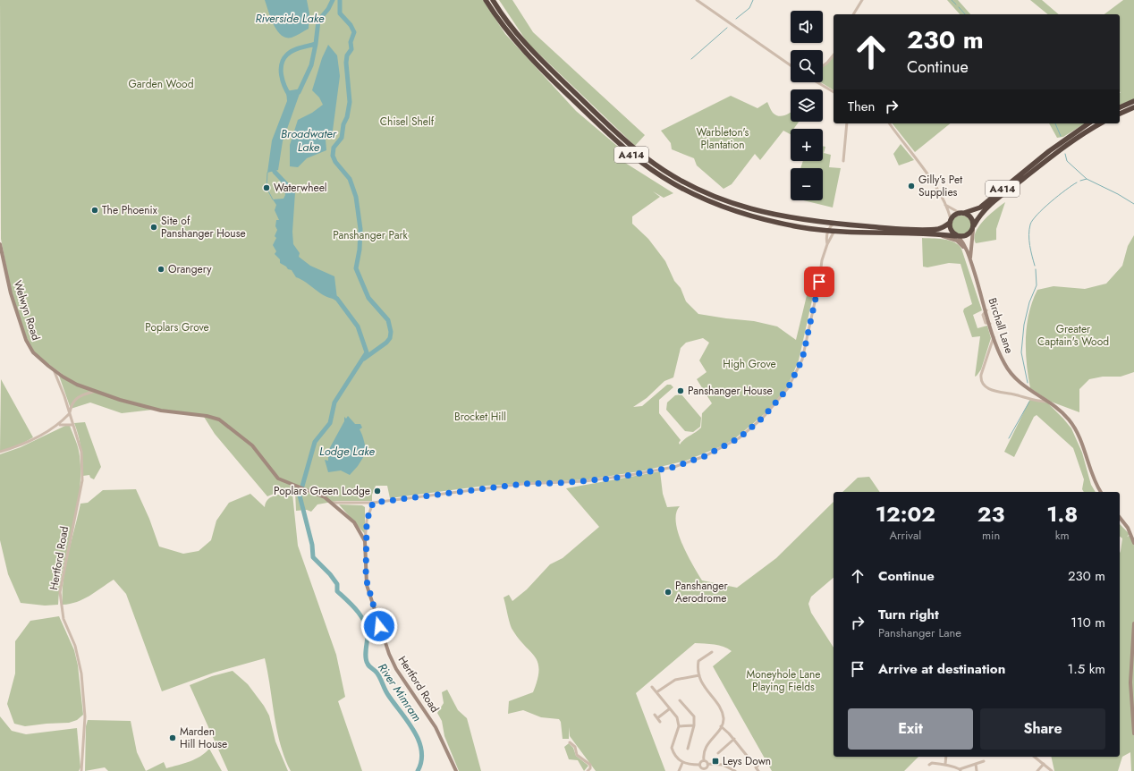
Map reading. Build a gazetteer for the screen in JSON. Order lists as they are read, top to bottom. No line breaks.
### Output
{"streets":{"highway":["A414"],"main road":["Welwyn Road","Birchall Lane","Hertford Road"]},"crossings":[["A414","Birchall Lane"],["Welwyn Road","Hertford Road"]],"water":["Riverside Lake","Broadwater Lake","Lodge Lake","River Mimram"],"parks":["Garden Wood","Chisel Shelf","Warbleton's Plantation","Panshanger Park","Poplars Grove","Greater Captain's Wood","High Grove","Brocket Hill","Moneyhole Lane Playing Fields"],"places":{"other":["Gilly’s Pet Supplies","Waterwheel","The Phoenix","Site of Panshanger House","Orangery","Panshanger House","Poplars Green Lodge","Panshanger Aerodrome","Marden Hill House"],"transit":["Leys Down"]},"page":{"map_buttons":["+","−"],"turn":["230 m","Continue"],"then":"Then","eta":["12:02","Arrival","23","min","1.8","km"],"list":[{"name":"Continue","value":"230 m"},{"name":"Turn right","note":"Panshanger Lane","value":"110 m"},{"name":"Arrive at destination","value":"1.5 km"}],"buttons":["Exit","Share"]}}
